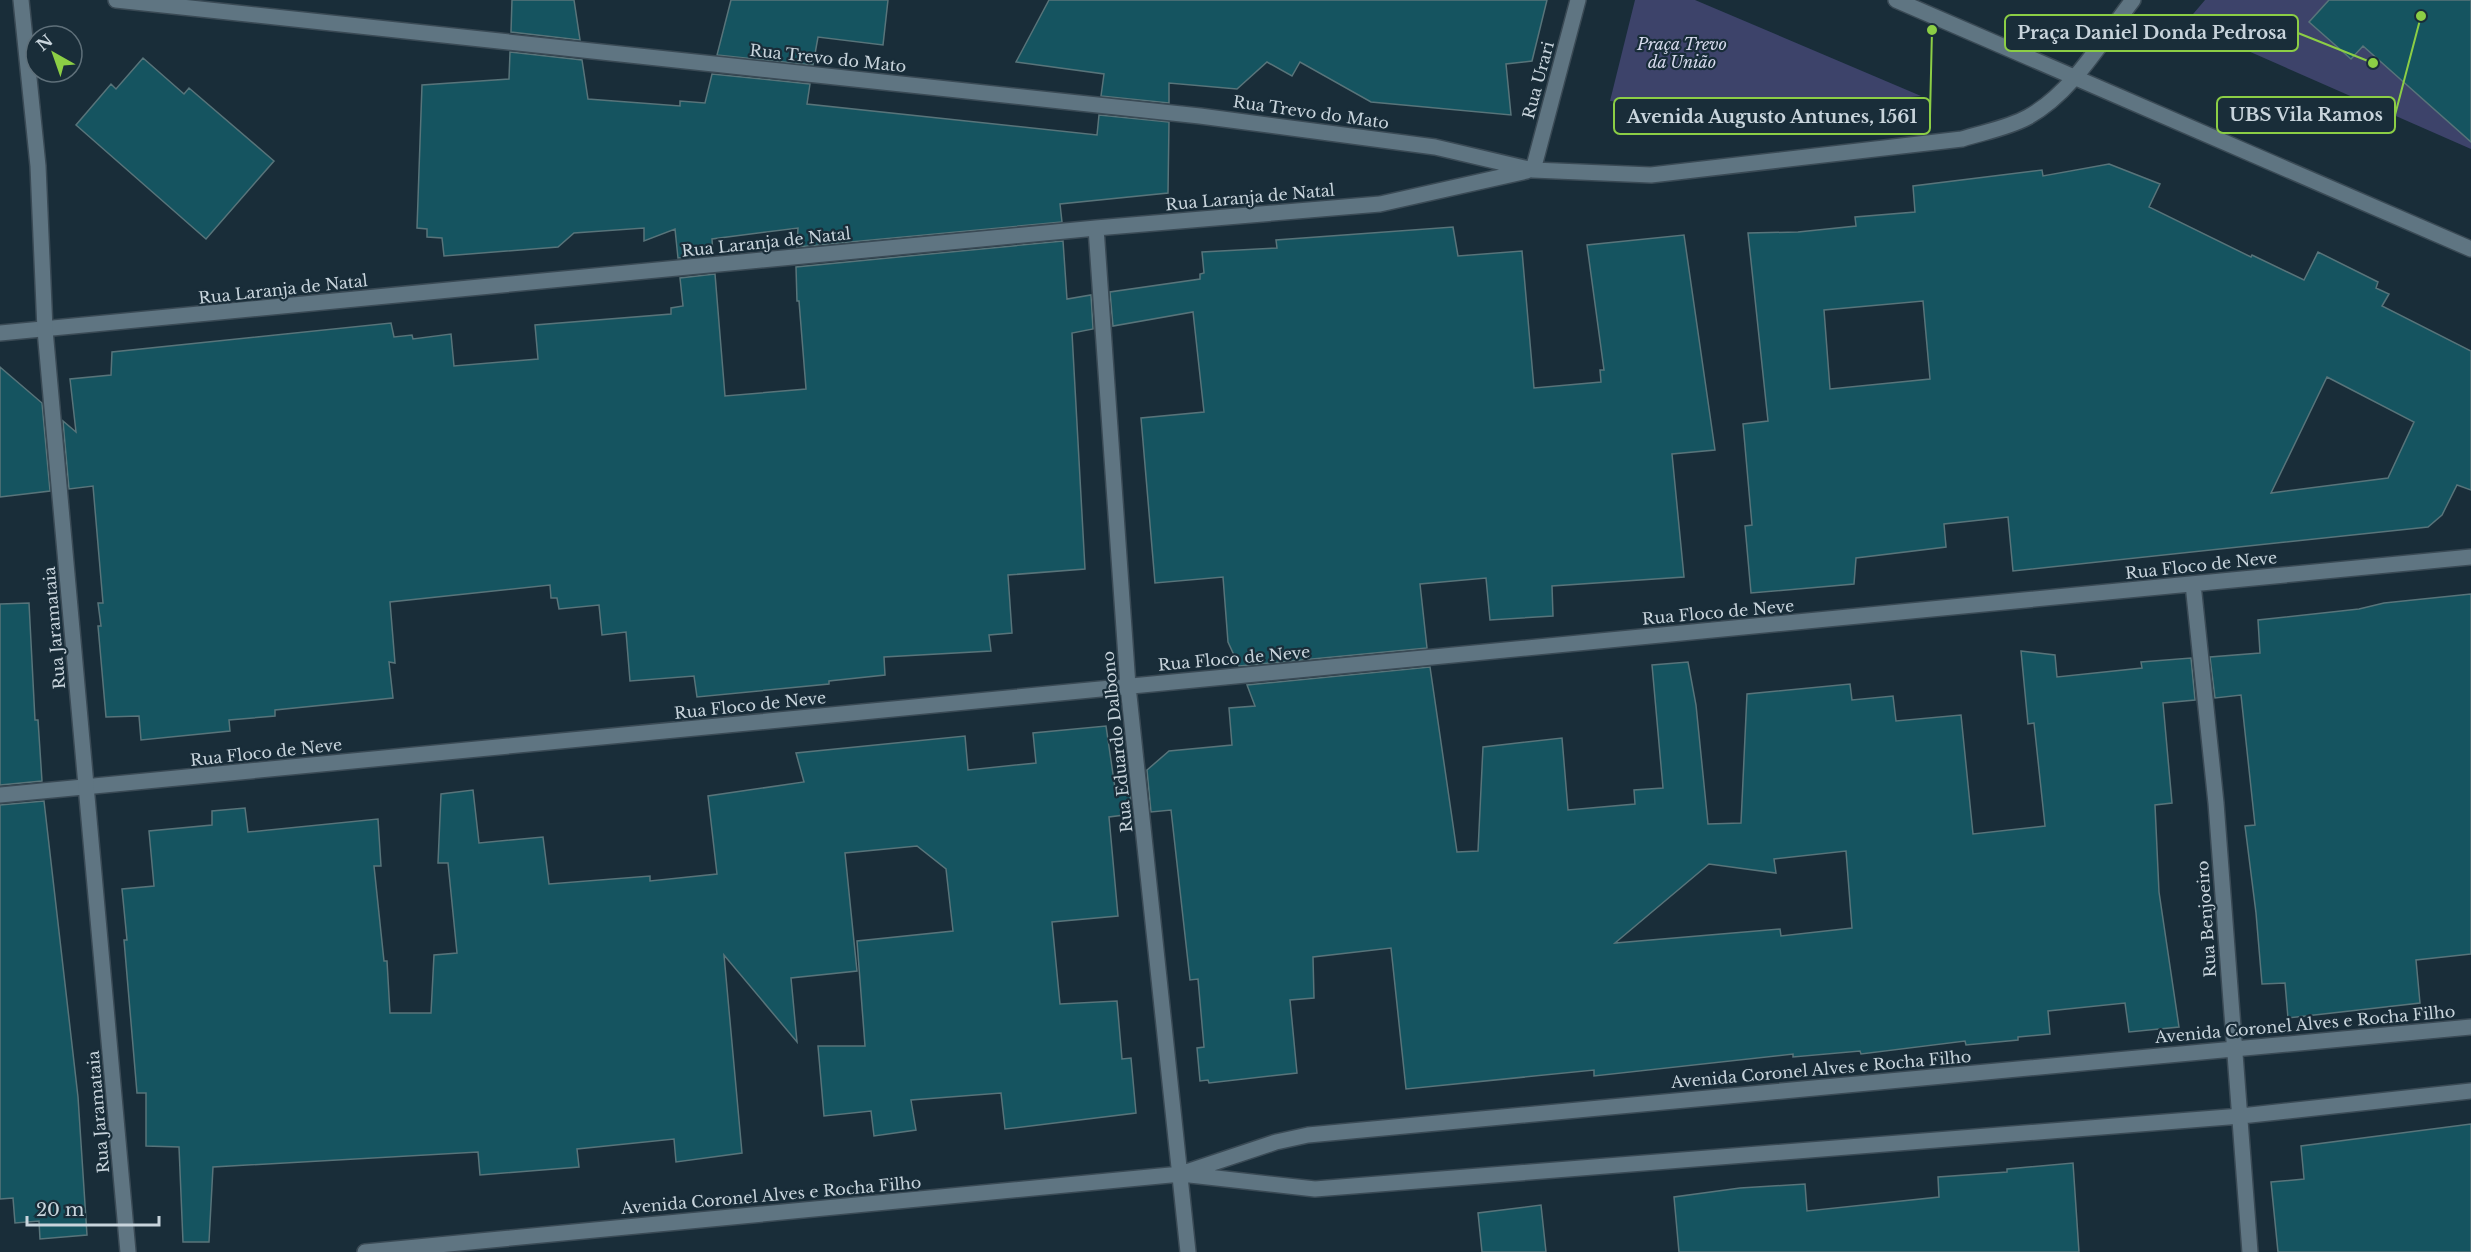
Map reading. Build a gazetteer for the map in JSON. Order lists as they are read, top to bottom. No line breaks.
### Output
{"streets":{"street":["Rua Trevo do Mato","Rua Urari","Rua Laranja de Natal","Rua Floco de Neve","Rua Jaramataia","Rua Eduardo Dalbono","Rua Benjoeiro","Avenida Coronel Alves e Rocha Filho"]},"crossings":[["Rua Trevo do Mato","Rua Urari"],["Rua Trevo do Mato","Rua Laranja de Natal"],["Rua Urari","Rua Laranja de Natal"],["Rua Laranja de Natal","Rua Jaramataia"],["Rua Laranja de Natal","Rua Eduardo Dalbono"],["Rua Floco de Neve","Rua Jaramataia"],["Rua Floco de Neve","Rua Eduardo Dalbono"],["Rua Floco de Neve","Rua Benjoeiro"],["Rua Eduardo Dalbono","Avenida Coronel Alves e Rocha Filho"],["Rua Benjoeiro","Avenida Coronel Alves e Rocha Filho"]],"parks":["Praça Trevo da União"],"places":["UBS Vila Ramos","Avenida Augusto Antunes, 1561","Praça Daniel Donda Pedrosa"],"scale_bar":"20 m","north":"top left"}
